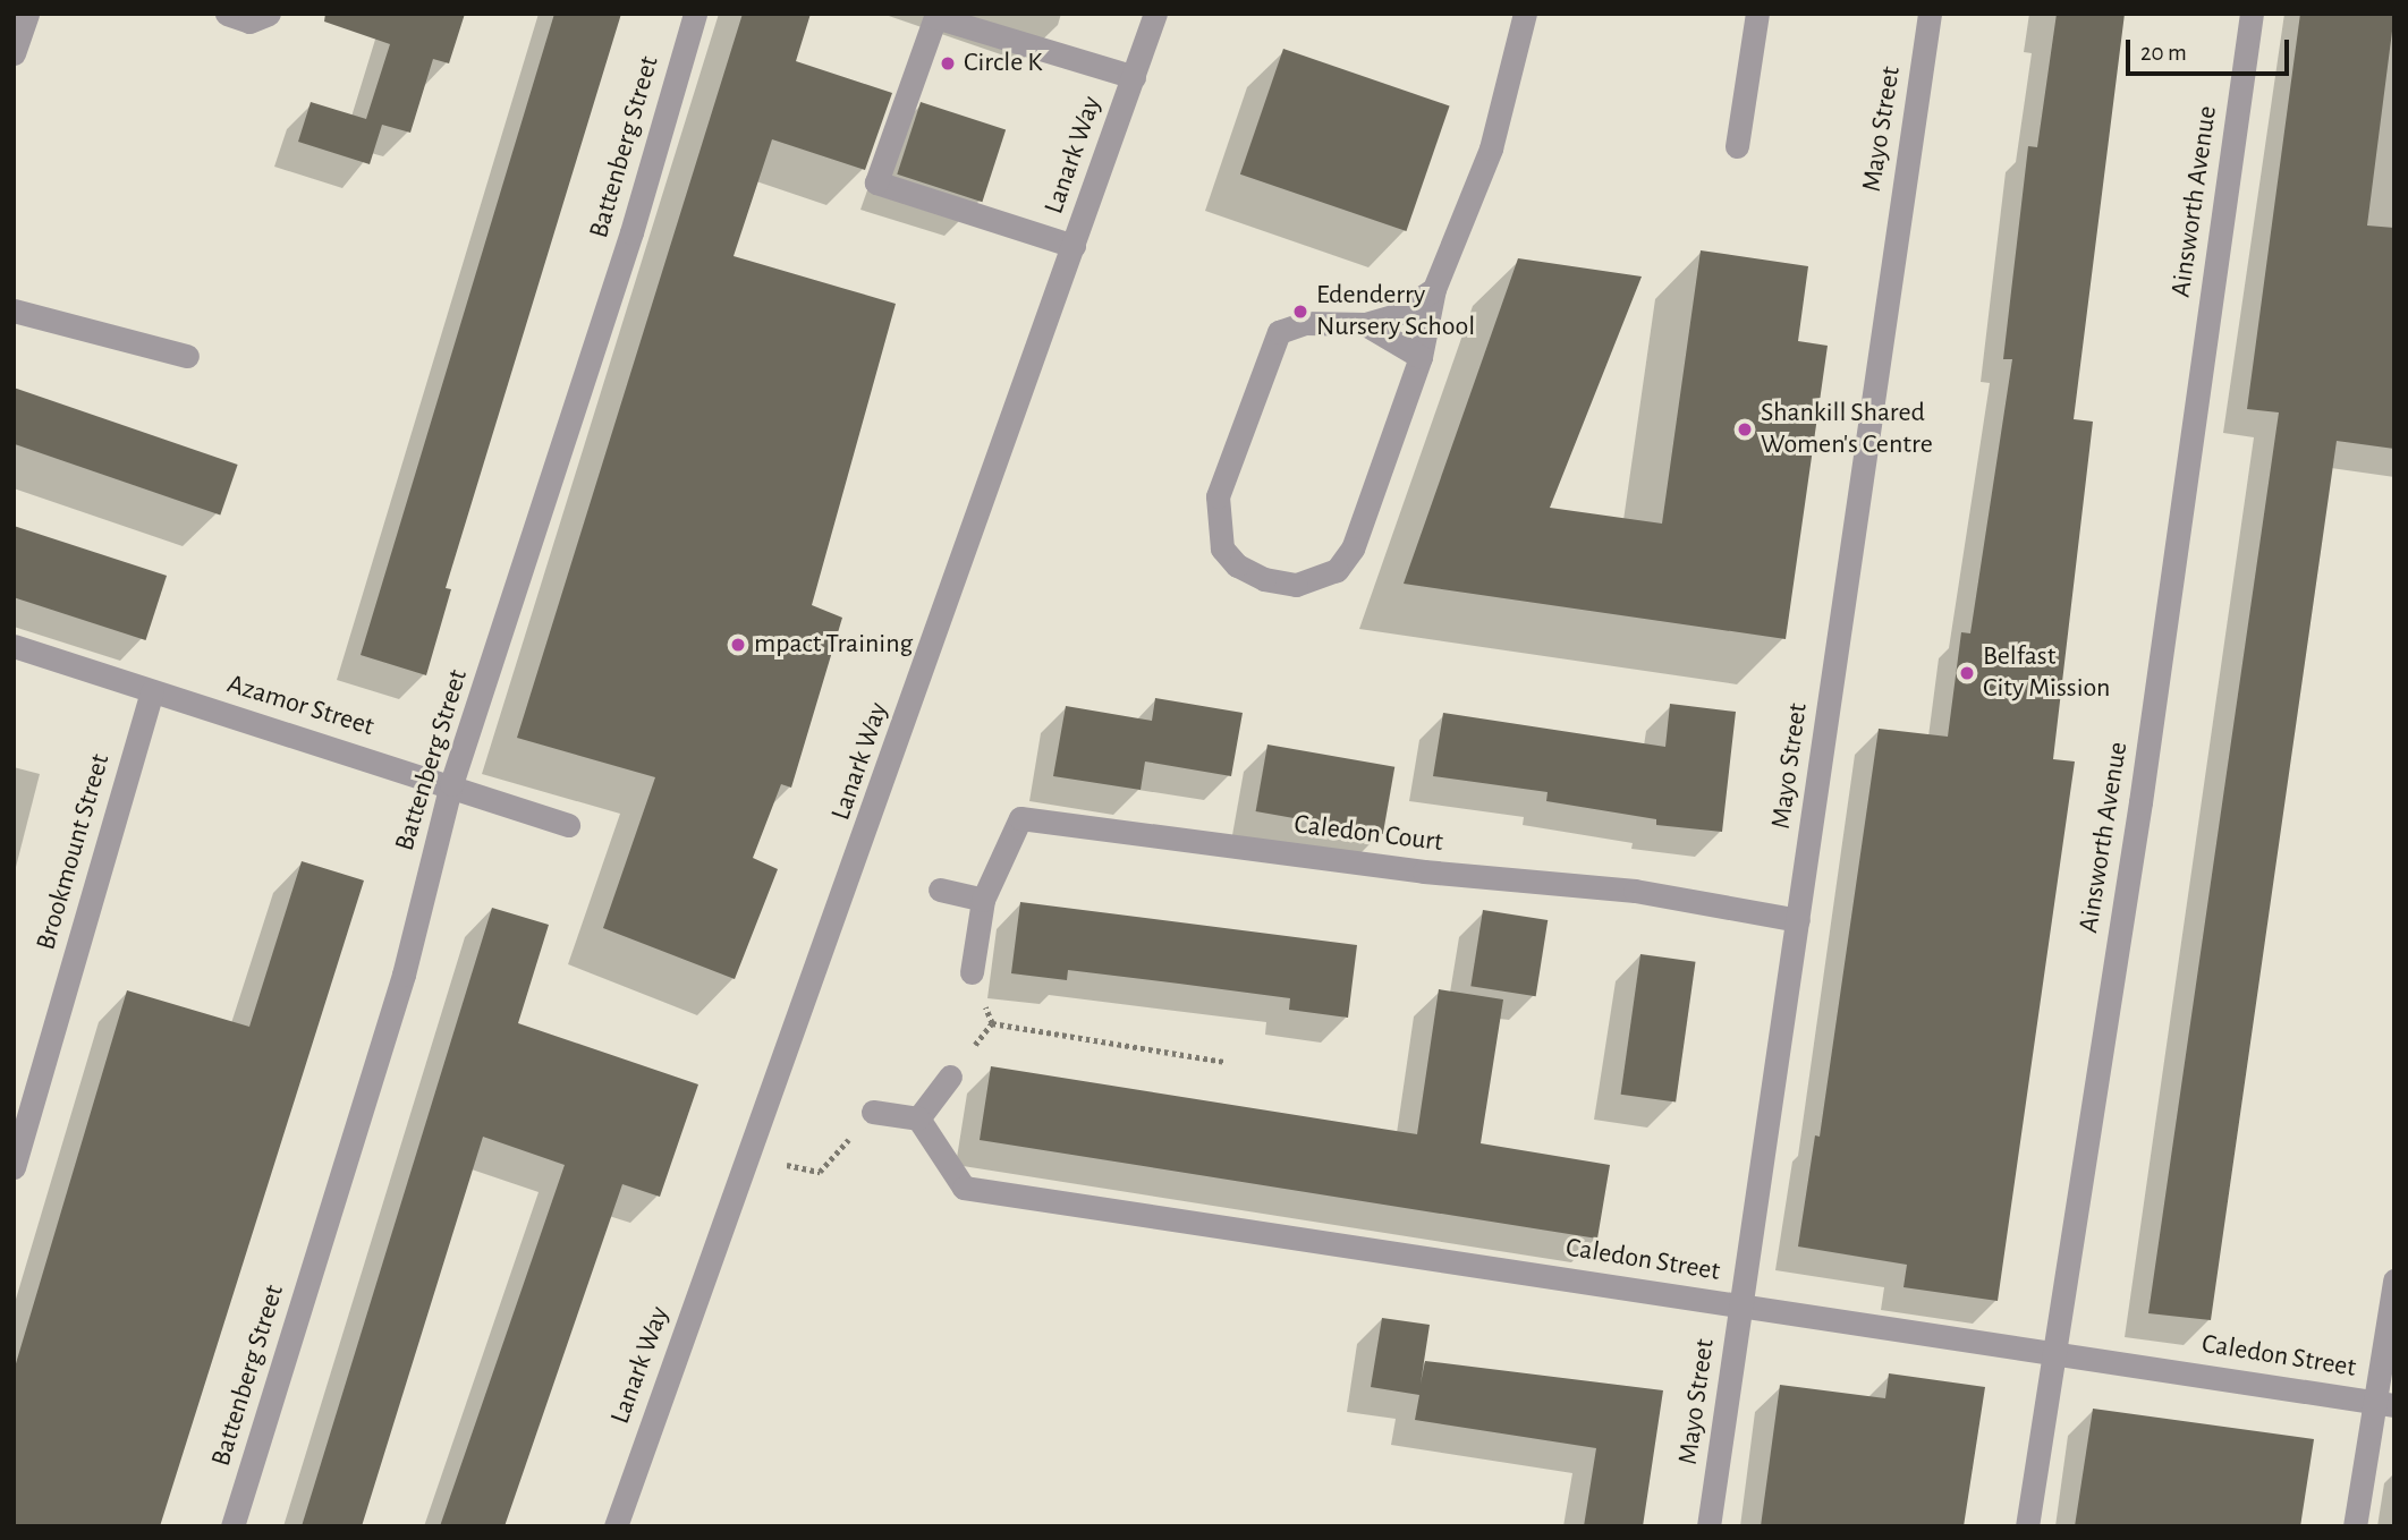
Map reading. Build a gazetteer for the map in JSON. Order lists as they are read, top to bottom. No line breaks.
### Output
{"streets":{"street":["Mayo Street","Battenberg Street","Lanark Way","Ainsworth Avenue","Azamor Street","Caledon Court","Brookmount Street","Caledon Street"]},"crossings":[["Mayo Street","Caledon Court"],["Mayo Street","Caledon Street"],["Battenberg Street","Azamor Street"],["Ainsworth Avenue","Caledon Street"],["Azamor Street","Brookmount Street"]],"places":["Circle K","Edenderry Nursery School","Shankill Shared Women's Centre","mpact Training","Belfast City Mission"],"scale_bar":"20 m"}
